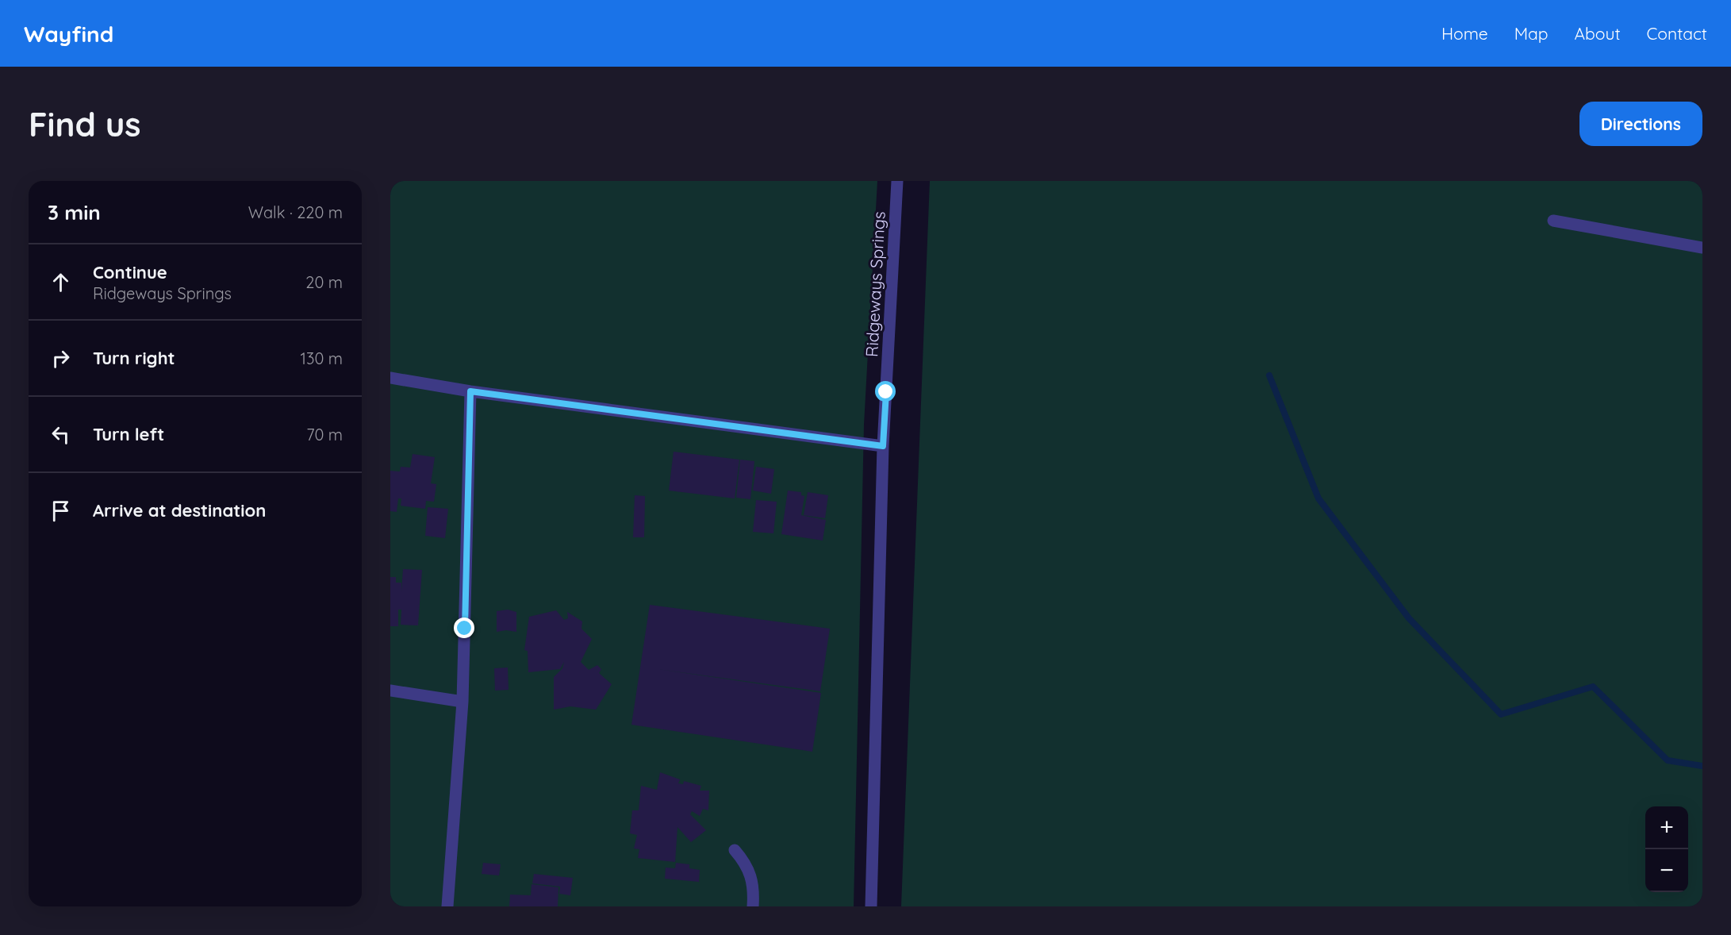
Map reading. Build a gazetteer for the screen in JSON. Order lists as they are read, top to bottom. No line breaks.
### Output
{"streets":{"street":["Ridgeways Springs"]},"page":{"header":"Wayfind","nav":["Home","Map","About","Contact"],"buttons":"Directions","title":"Find us","heading":["3 min","Walk · 220 m"],"list":[["Continue","Ridgeways Springs","20 m"],["Turn right","130 m"],["Turn left","70 m"],"Arrive at destination"],"map_buttons":["+","−"]}}
